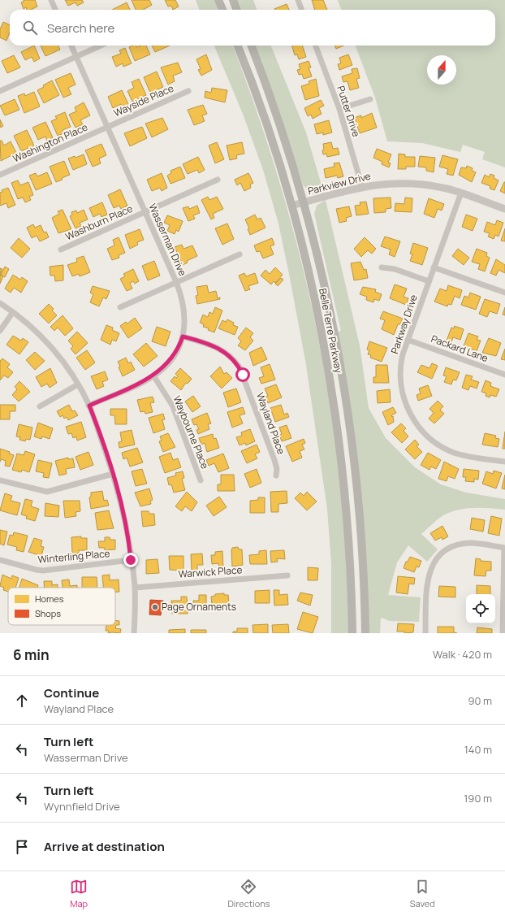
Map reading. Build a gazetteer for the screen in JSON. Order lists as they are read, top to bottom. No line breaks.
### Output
{"streets":{"main road":["Belle Terre Parkway"],"street":["Wayside Place","Putter Drive","Washington Place","Parkview Drive","Washburn Place","Wasserman Drive","Parkway Drive","Packard Lane","Wayland Place","Waybourne Place","Winterling Place","Warwick Place"]},"crossings":[["Wayside Place","Washington Place"],["Wayside Place","Wasserman Drive"],["Putter Drive","Parkview Drive"],["Washington Place","Wasserman Drive"],["Parkview Drive","Parkway Drive"],["Parkview Drive","Belle Terre Parkway"],["Washburn Place","Wasserman Drive"],["Wasserman Drive","Wayland Place"],["Wasserman Drive","Waybourne Place"],["Parkway Drive","Packard Lane"]],"places":["Page Ornaments"],"legend":["Homes","Shops"],"north":"top","page":{"search":"Search here","heading":["6 min","Walk · 420 m"],"list":[["Continue","Wayland Place","90 m"],["Turn left","Wasserman Drive","140 m"],["Turn left","Wynnfield Drive","190 m"],"Arrive at destination"],"nav":["Map","Directions","Saved"]}}
